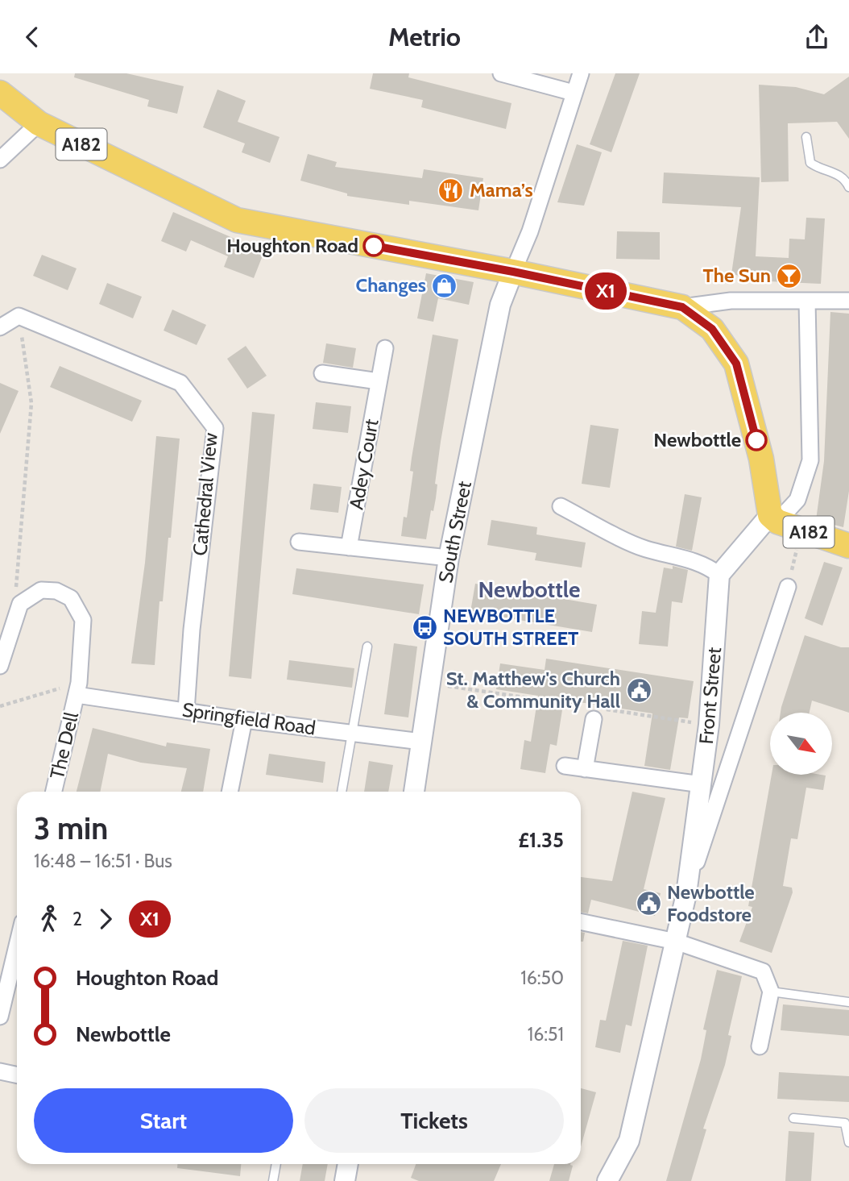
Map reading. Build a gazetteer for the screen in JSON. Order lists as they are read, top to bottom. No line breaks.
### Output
{"streets":{"main road":["A182"],"street":["Adey Court","Cathedral View","South Street","Front Street","Springfield Road","The Dell"]},"crossings":[["A182","South Street"],["Cathedral View","Springfield Road"],["South Street","Springfield Road"],["Springfield Road","The Dell"]],"districts":["Newbottle"],"places":{"restaurant":["Mama’s"],"other":["Houghton Road","Newbottle"],"bar":["The Sun"],"shop":["Changes"],"bus stop":["NEWBOTTLE SOUTH STREET"],"public building":["St. Matthew's Church & Community Hall","Newbottle Foodstore"]},"lines":["bus line X1"],"north":"bottom right","page":{"header":"Metrio","on_map":"X1","heading":["3 min","16:48 – 16:51 · Bus","£1.35"],"legs":["2","X1"],"list":[{"name":"Houghton Road","value":"16:50"},{"name":"Newbottle","value":"16:51"}],"buttons":["Start","Tickets"]}}
